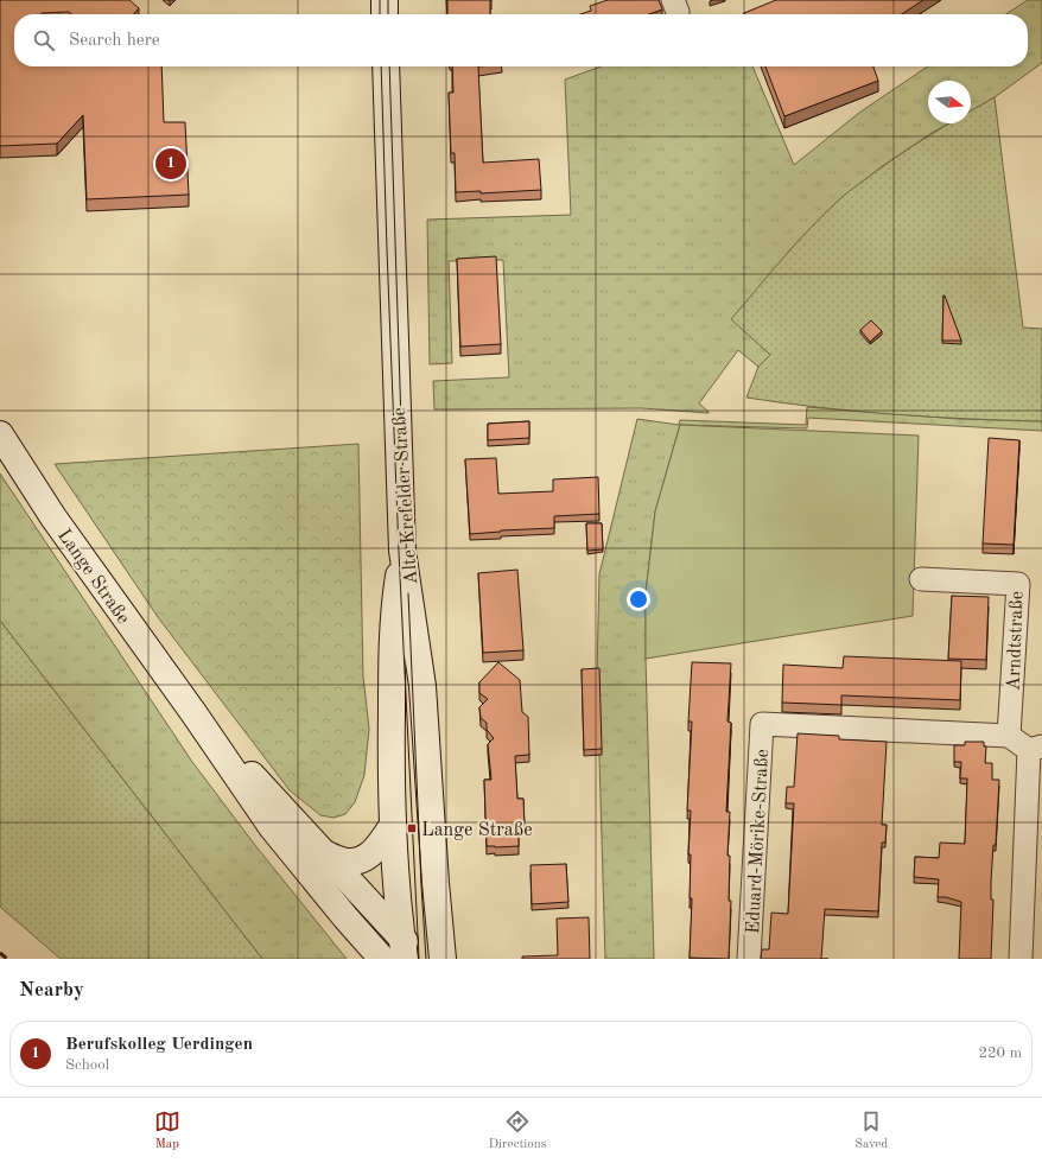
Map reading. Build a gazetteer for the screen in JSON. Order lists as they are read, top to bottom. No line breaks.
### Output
{"streets":{"street":["Alte Krefelder Straße","Lange Straße","Arndtstraße","Eduard-Mörike-Straße"]},"crossings":[["Arndtstraße","Eduard-Mörike-Straße"]],"places":{"transit":["Lange Straße"]},"north":"right","page":{"search":"Search here","pins":"1","heading":"Nearby","list":[{"mark":"1","name":"Berufskolleg Uerdingen","note":"School","value":"220 m"}],"nav":["Map","Directions","Saved"]}}
